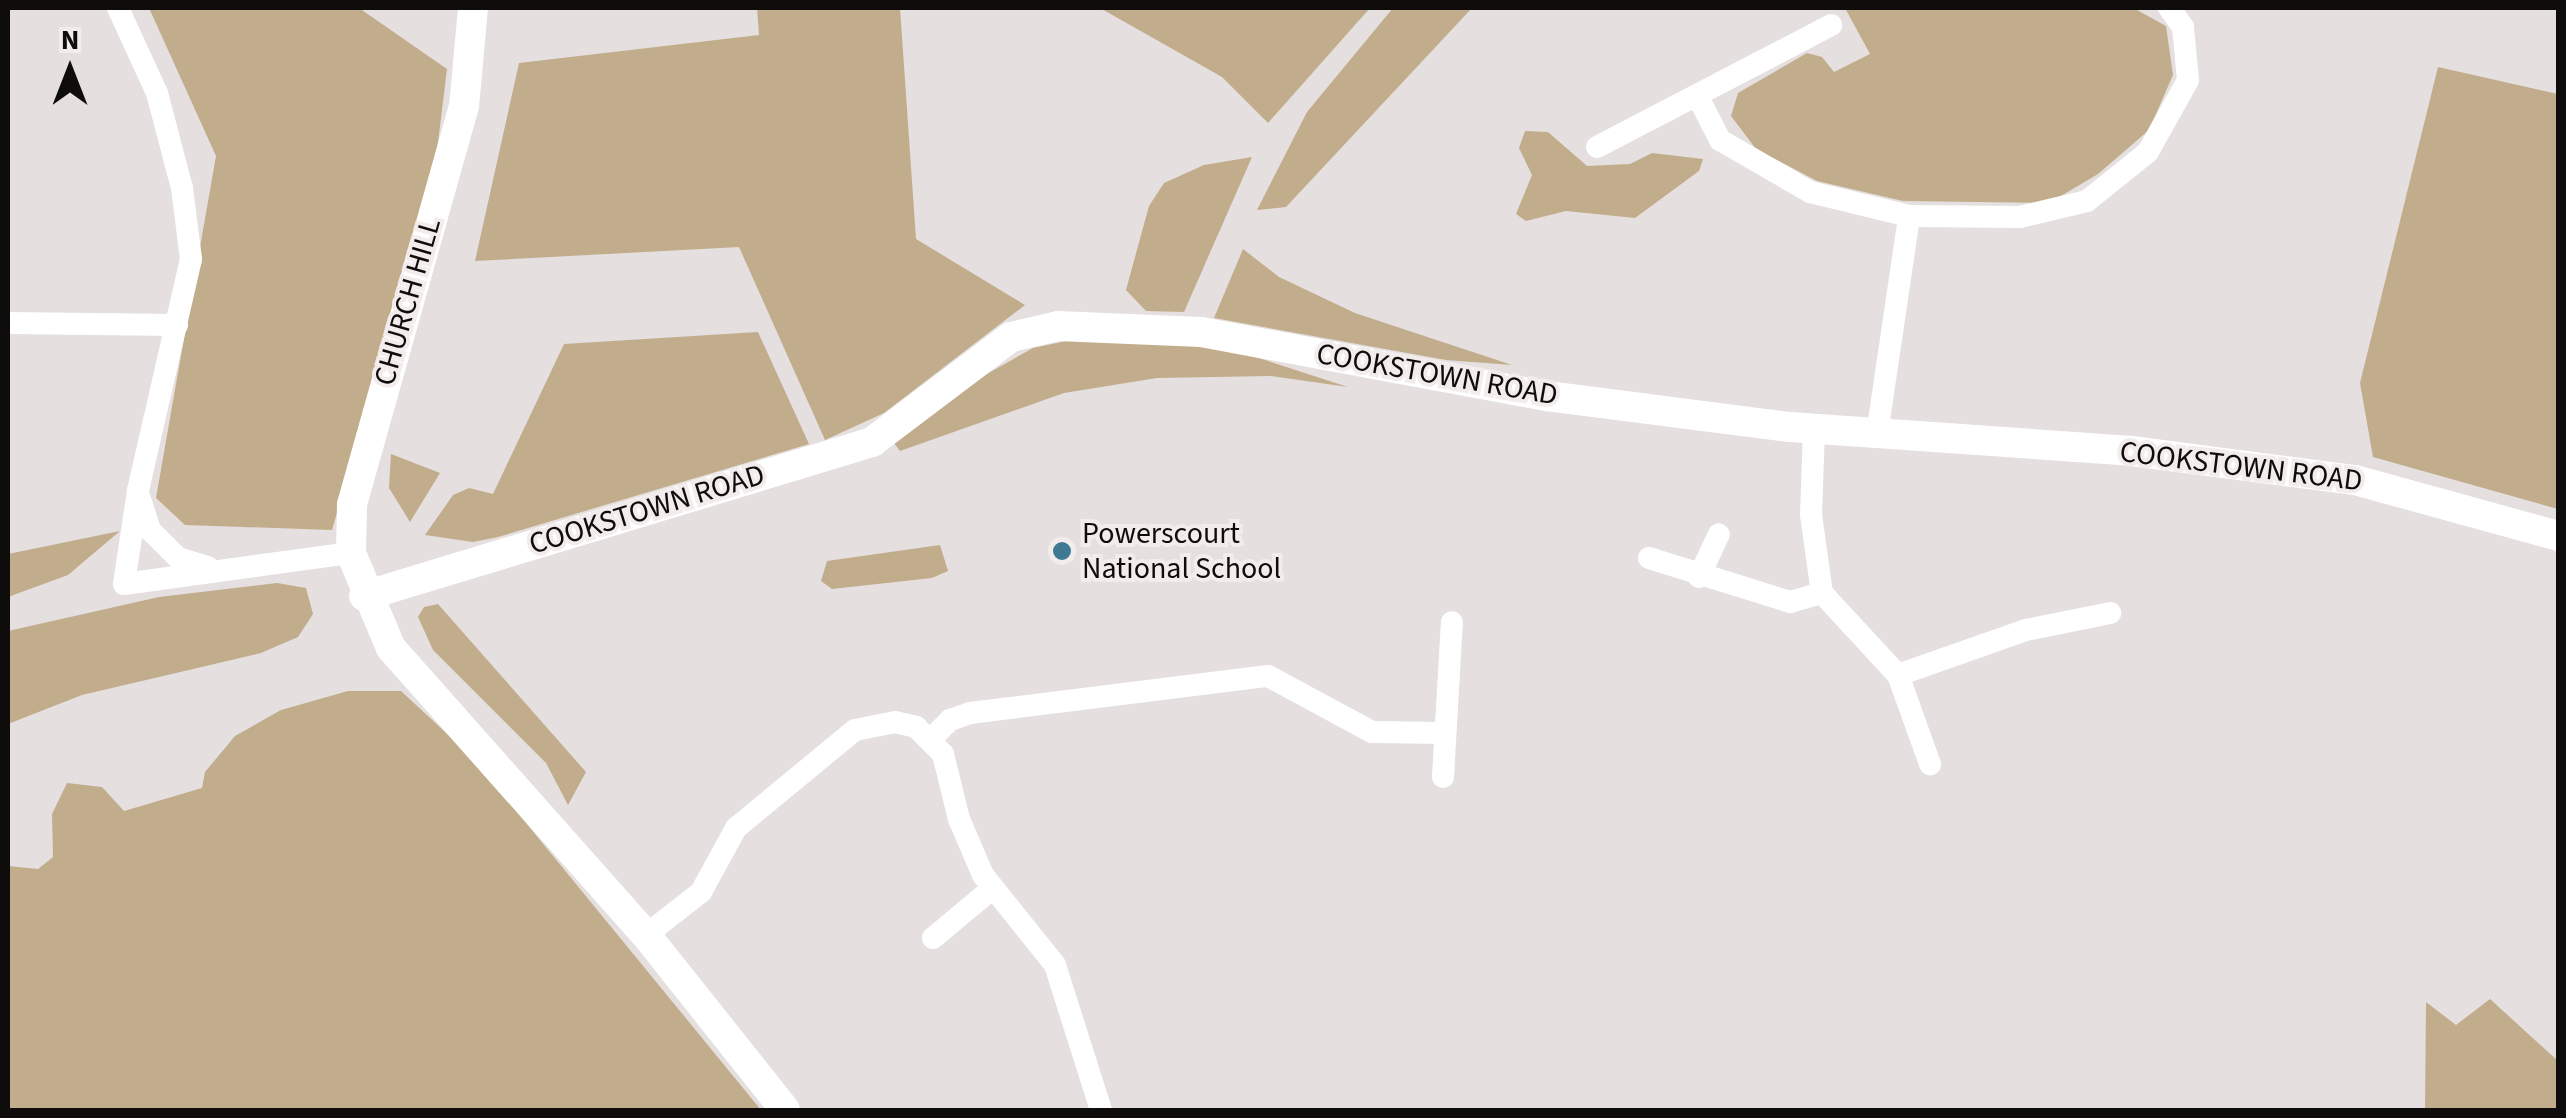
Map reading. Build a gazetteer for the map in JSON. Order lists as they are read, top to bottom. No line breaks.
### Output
{"streets":{"street":["CHURCH HILL","COOKSTOWN ROAD"]},"crossings":[["CHURCH HILL","COOKSTOWN ROAD"]],"places":["Powerscourt National School"],"north":"top"}
